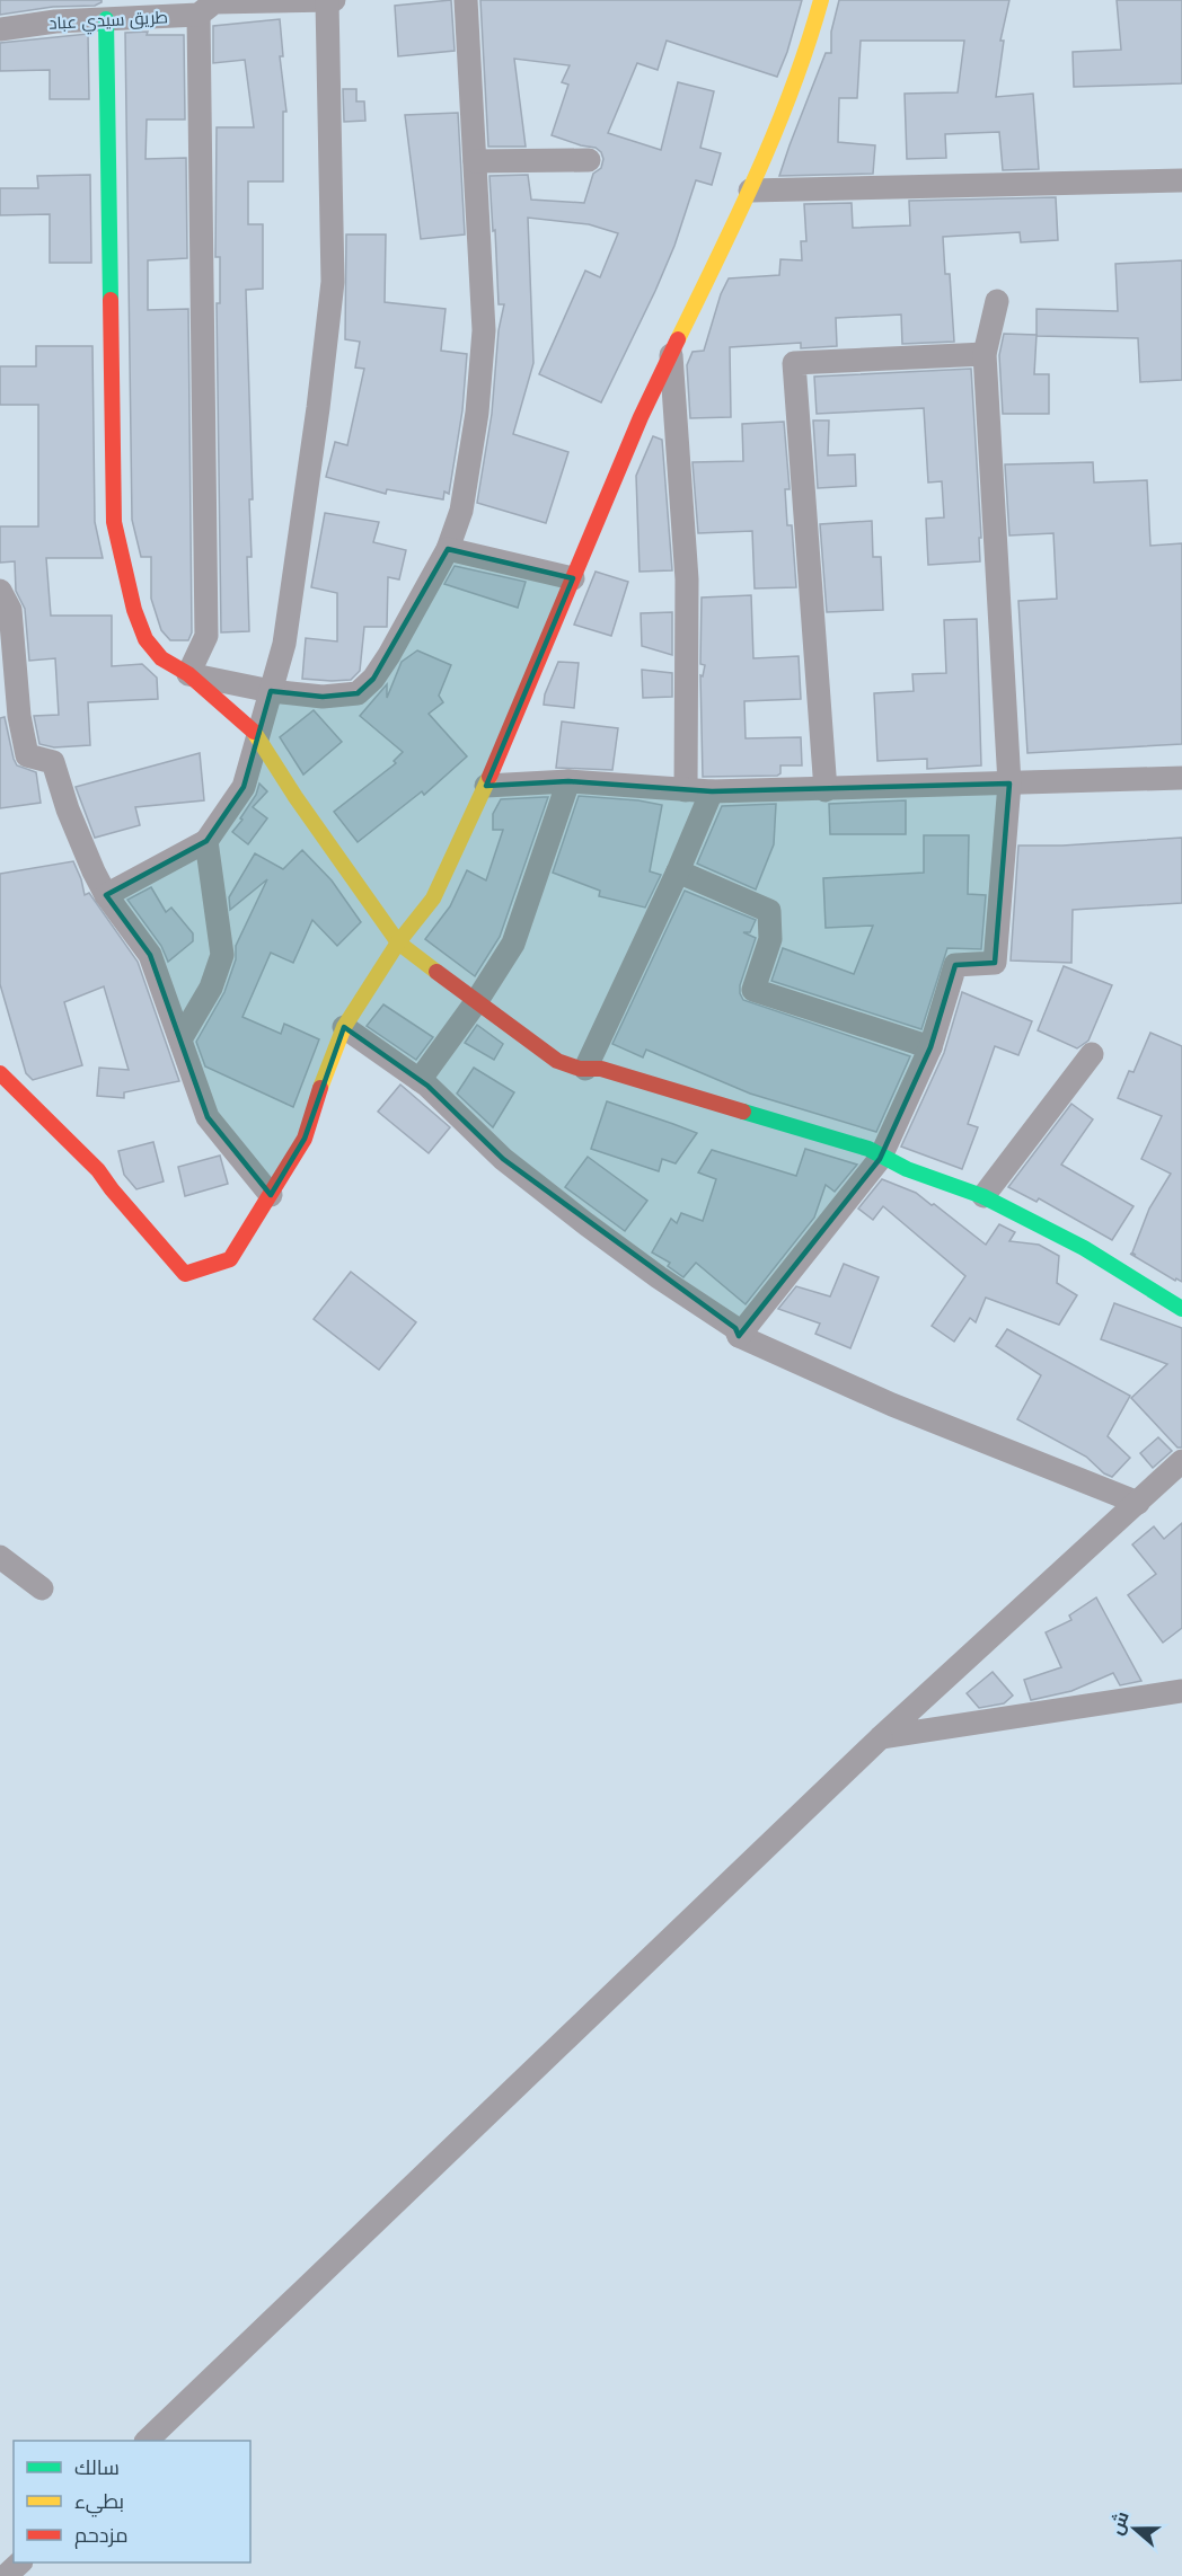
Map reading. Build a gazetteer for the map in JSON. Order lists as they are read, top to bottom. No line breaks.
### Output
{"streets":{"street":["طريق سيدي عباد"]},"legend":["سالك","بطيء","مزدحم"],"north":"left"}
